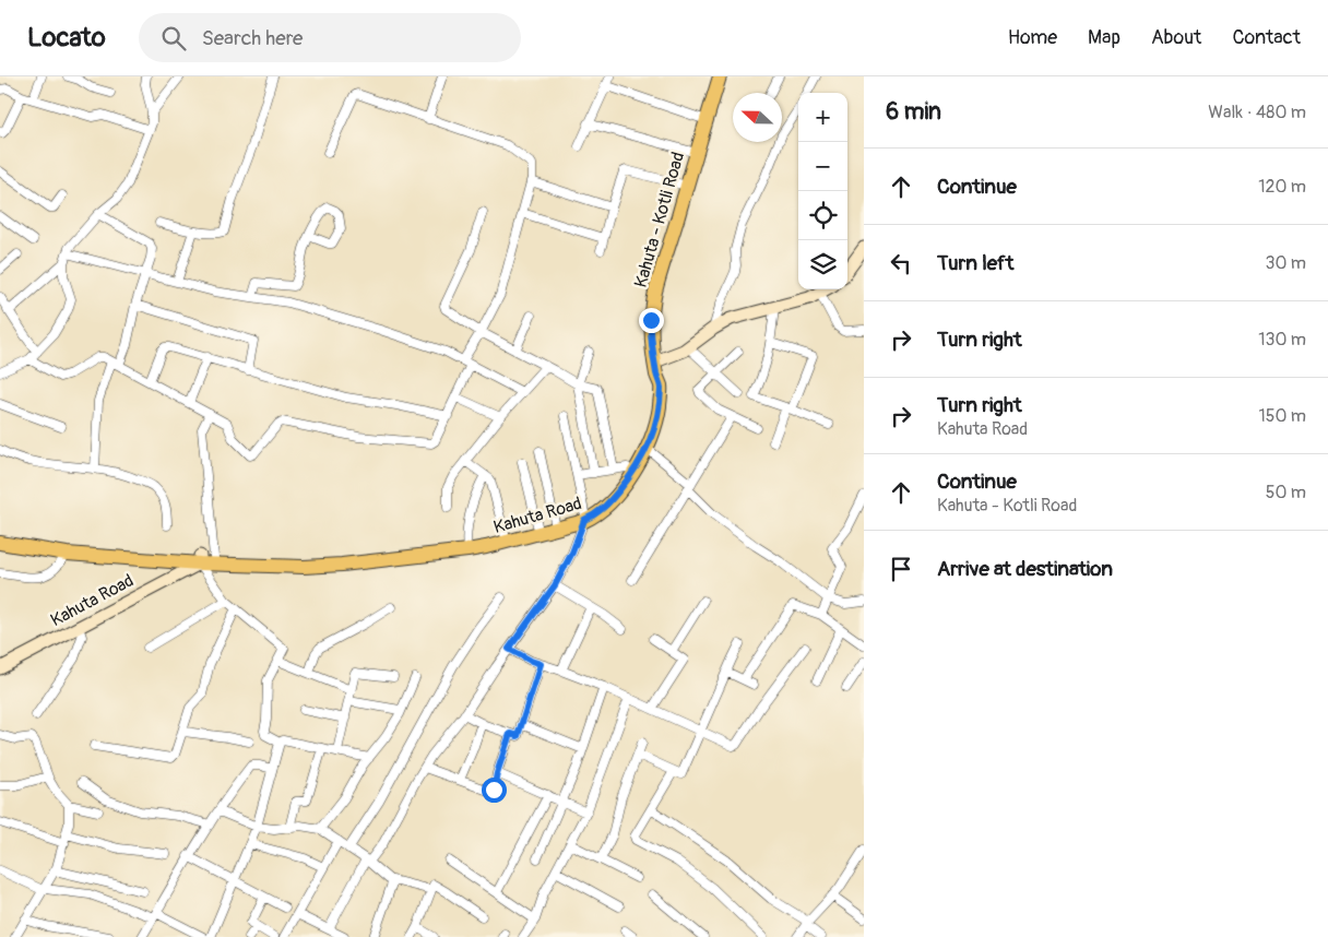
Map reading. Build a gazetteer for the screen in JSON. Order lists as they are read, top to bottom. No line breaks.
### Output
{"streets":{"main road":["Kahuta - Kotli Road","Kahuta Road"]},"crossings":[["Kahuta - Kotli Road","Kahuta Road"]],"north":"left","page":{"header":"Locato","search":"Search here","nav":["Home","Map","About","Contact"],"heading":["6 min","Walk · 480 m"],"map_buttons":["+","−"],"list":[["Continue","120 m"],["Turn left","30 m"],["Turn right","130 m"],["Turn right","Kahuta Road","150 m"],["Continue","Kahuta - Kotli Road","50 m"],"Arrive at destination"]}}
